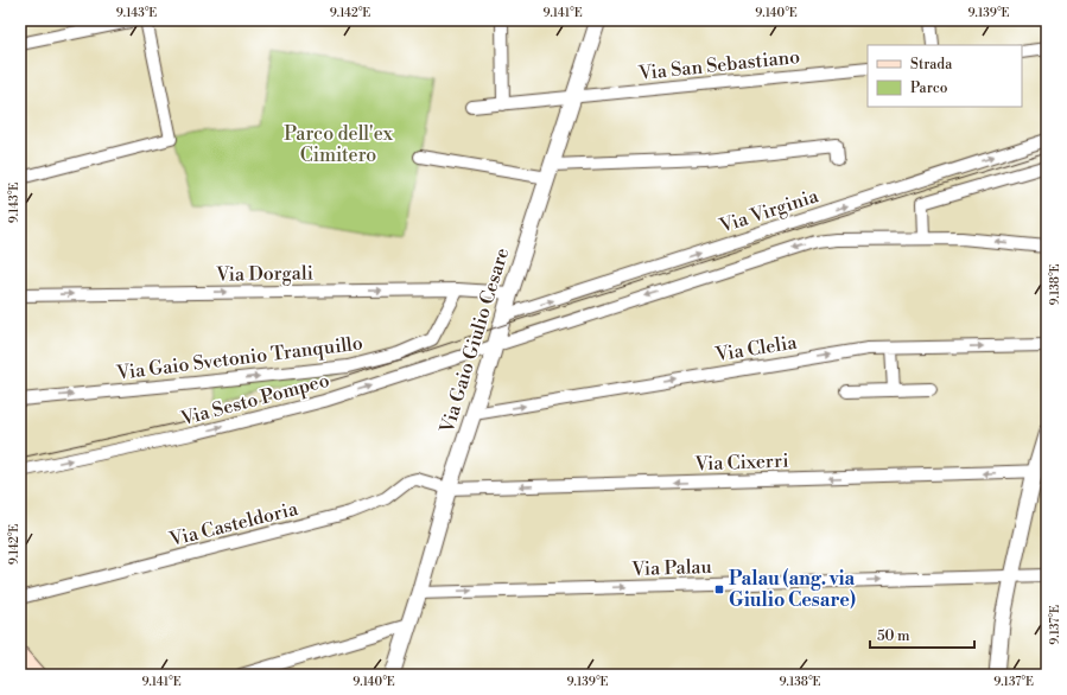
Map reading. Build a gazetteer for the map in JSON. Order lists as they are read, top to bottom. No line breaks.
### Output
{"streets":{"street":["Via San Sebastiano","Via Virginia","Via Dorgali","Via Gaio Giulio Cesare","Via Clelia","Via Gaio Svetonio Tranquillo","Via Sesto Pompeo","Via Cixerri","Via Casteldoria","Via Palau"]},"crossings":[["Via San Sebastiano","Via Gaio Giulio Cesare"],["Via Virginia","Via Gaio Giulio Cesare"],["Via Dorgali","Via Gaio Giulio Cesare"],["Via Dorgali","Via Gaio Svetonio Tranquillo"],["Via Gaio Giulio Cesare","Via Clelia"],["Via Gaio Giulio Cesare","Via Sesto Pompeo"],["Via Gaio Giulio Cesare","Via Cixerri"],["Via Gaio Giulio Cesare","Via Casteldoria"],["Via Gaio Giulio Cesare","Via Palau"],["Via Cixerri","Via Casteldoria"]],"one_way":["Via Dorgali","Via Gaio Svetonio Tranquillo","Via Sesto Pompeo","Via Cixerri","Via Palau"],"parks":["Parco dell'ex Cimitero"],"places":{"transit":["Palau (ang. via Giulio Cesare)"]},"legend":["Strada","Parco"],"scale_bar":"50 m","coordinates":["9.143°E","9.142°E","9.141°E","9.140°E","9.139°E","9.138°E","9.137°E"]}
